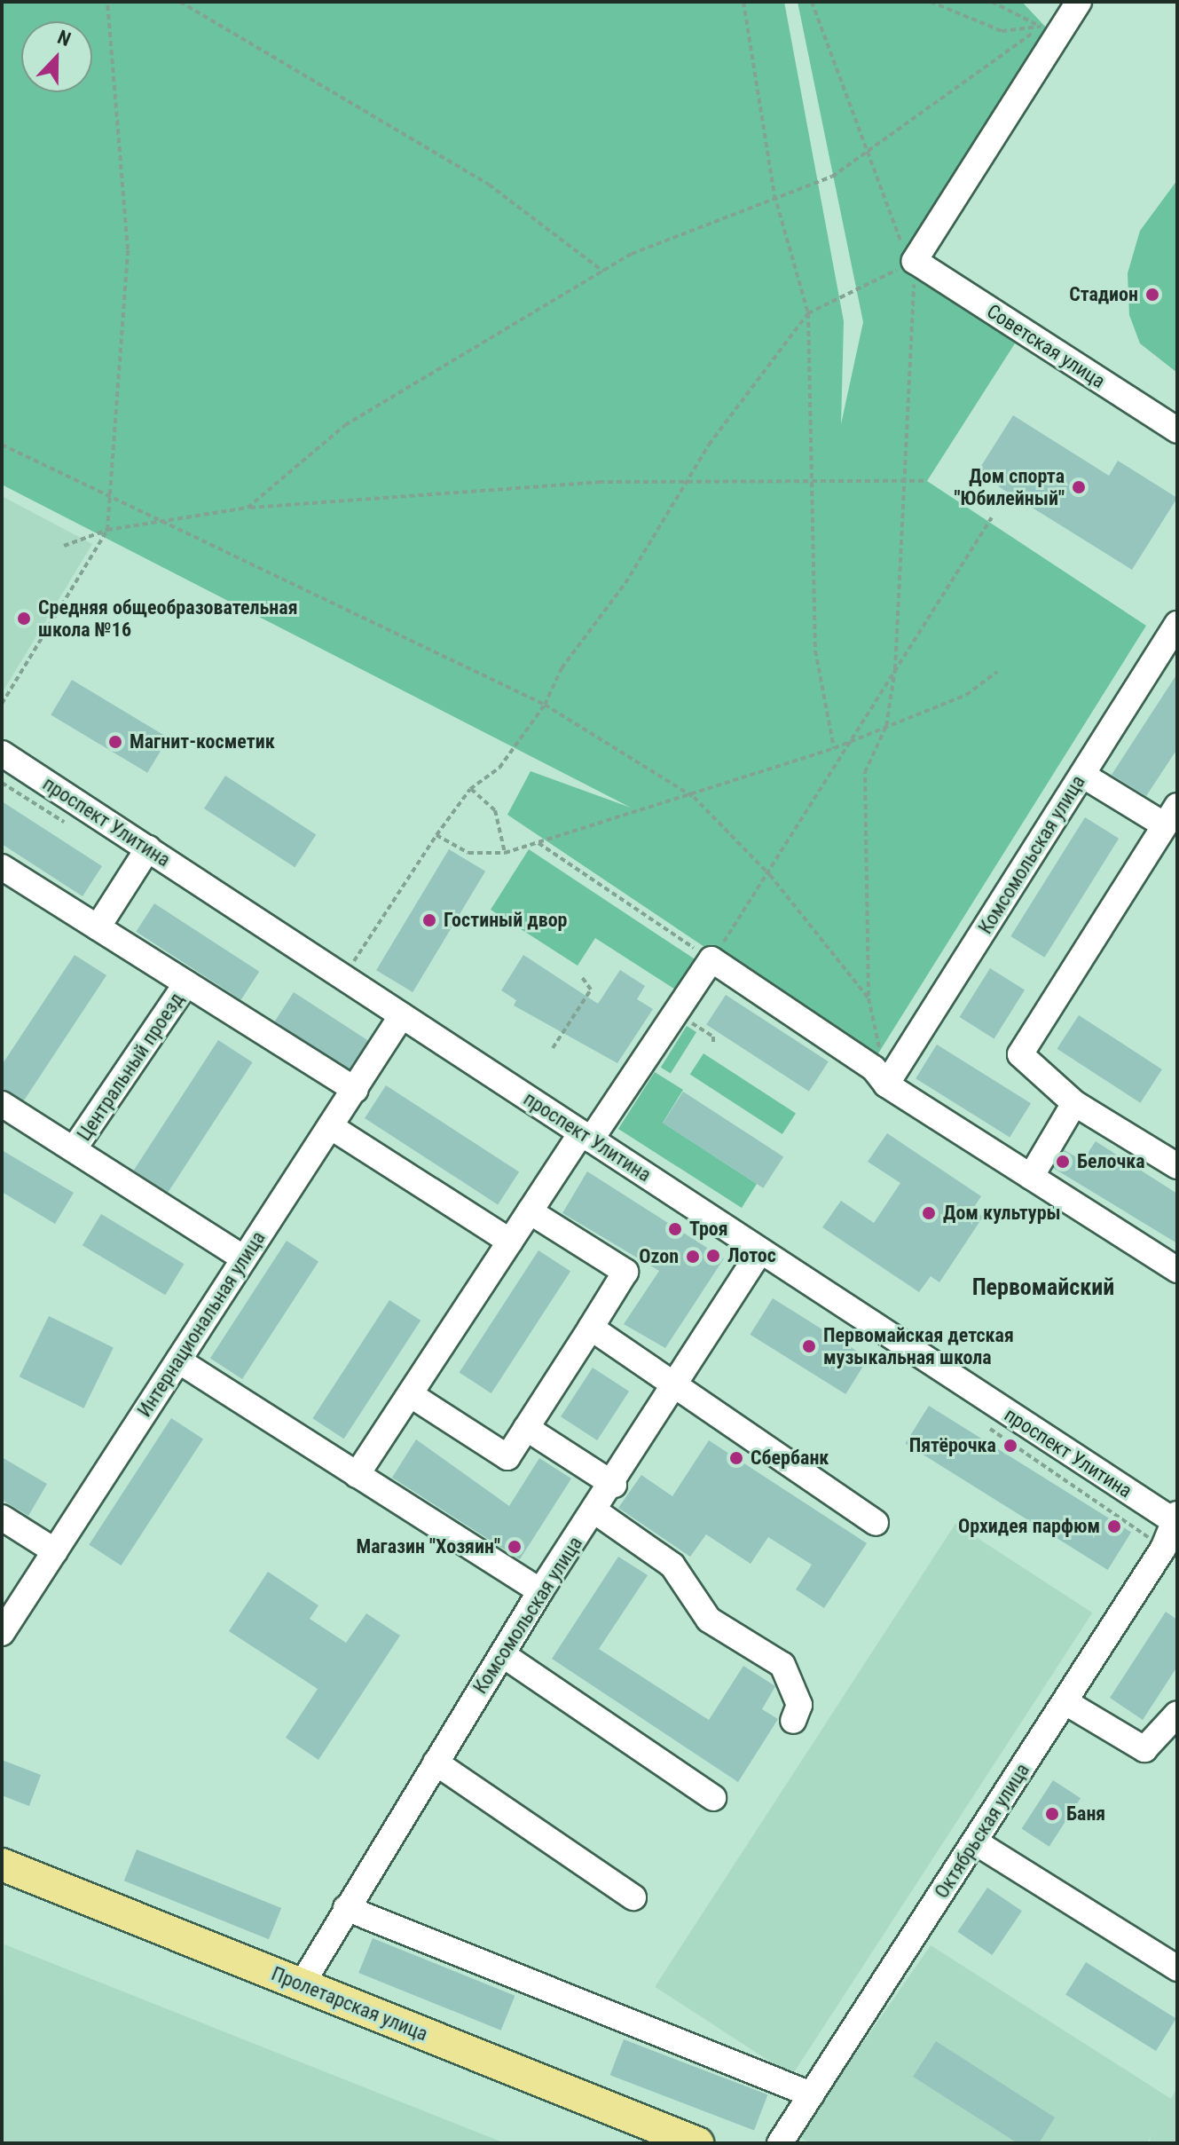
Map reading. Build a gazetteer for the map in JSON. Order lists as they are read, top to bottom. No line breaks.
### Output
{"streets":{"main road":["Пролетарская улица"],"street":["Советская улица","проспект Улитина","Комсомольская улица","Центральный проезд","Интернациональная улица","Октябрьская улица"]},"crossings":[["проспект Улитина","Комсомольская улица"],["проспект Улитина","Интернациональная улица"],["проспект Улитина","Октябрьская улица"],["Комсомольская улица","Пролетарская улица"]],"districts":["Первомайский"],"places":["Стадион","Дом спорта \"Юбилейный\"","Средняя общеобразовательная школа №16","Магнит-косметик","Гостиный двор","Белочка","Дом культуры","Троя","Лотос","Ozon","Первомайская детская музыкальная школа","Пятёрочка","Сбербанк","Орхидея парфюм","Магазин \"Хозяин\"","Баня"],"north":"top"}
